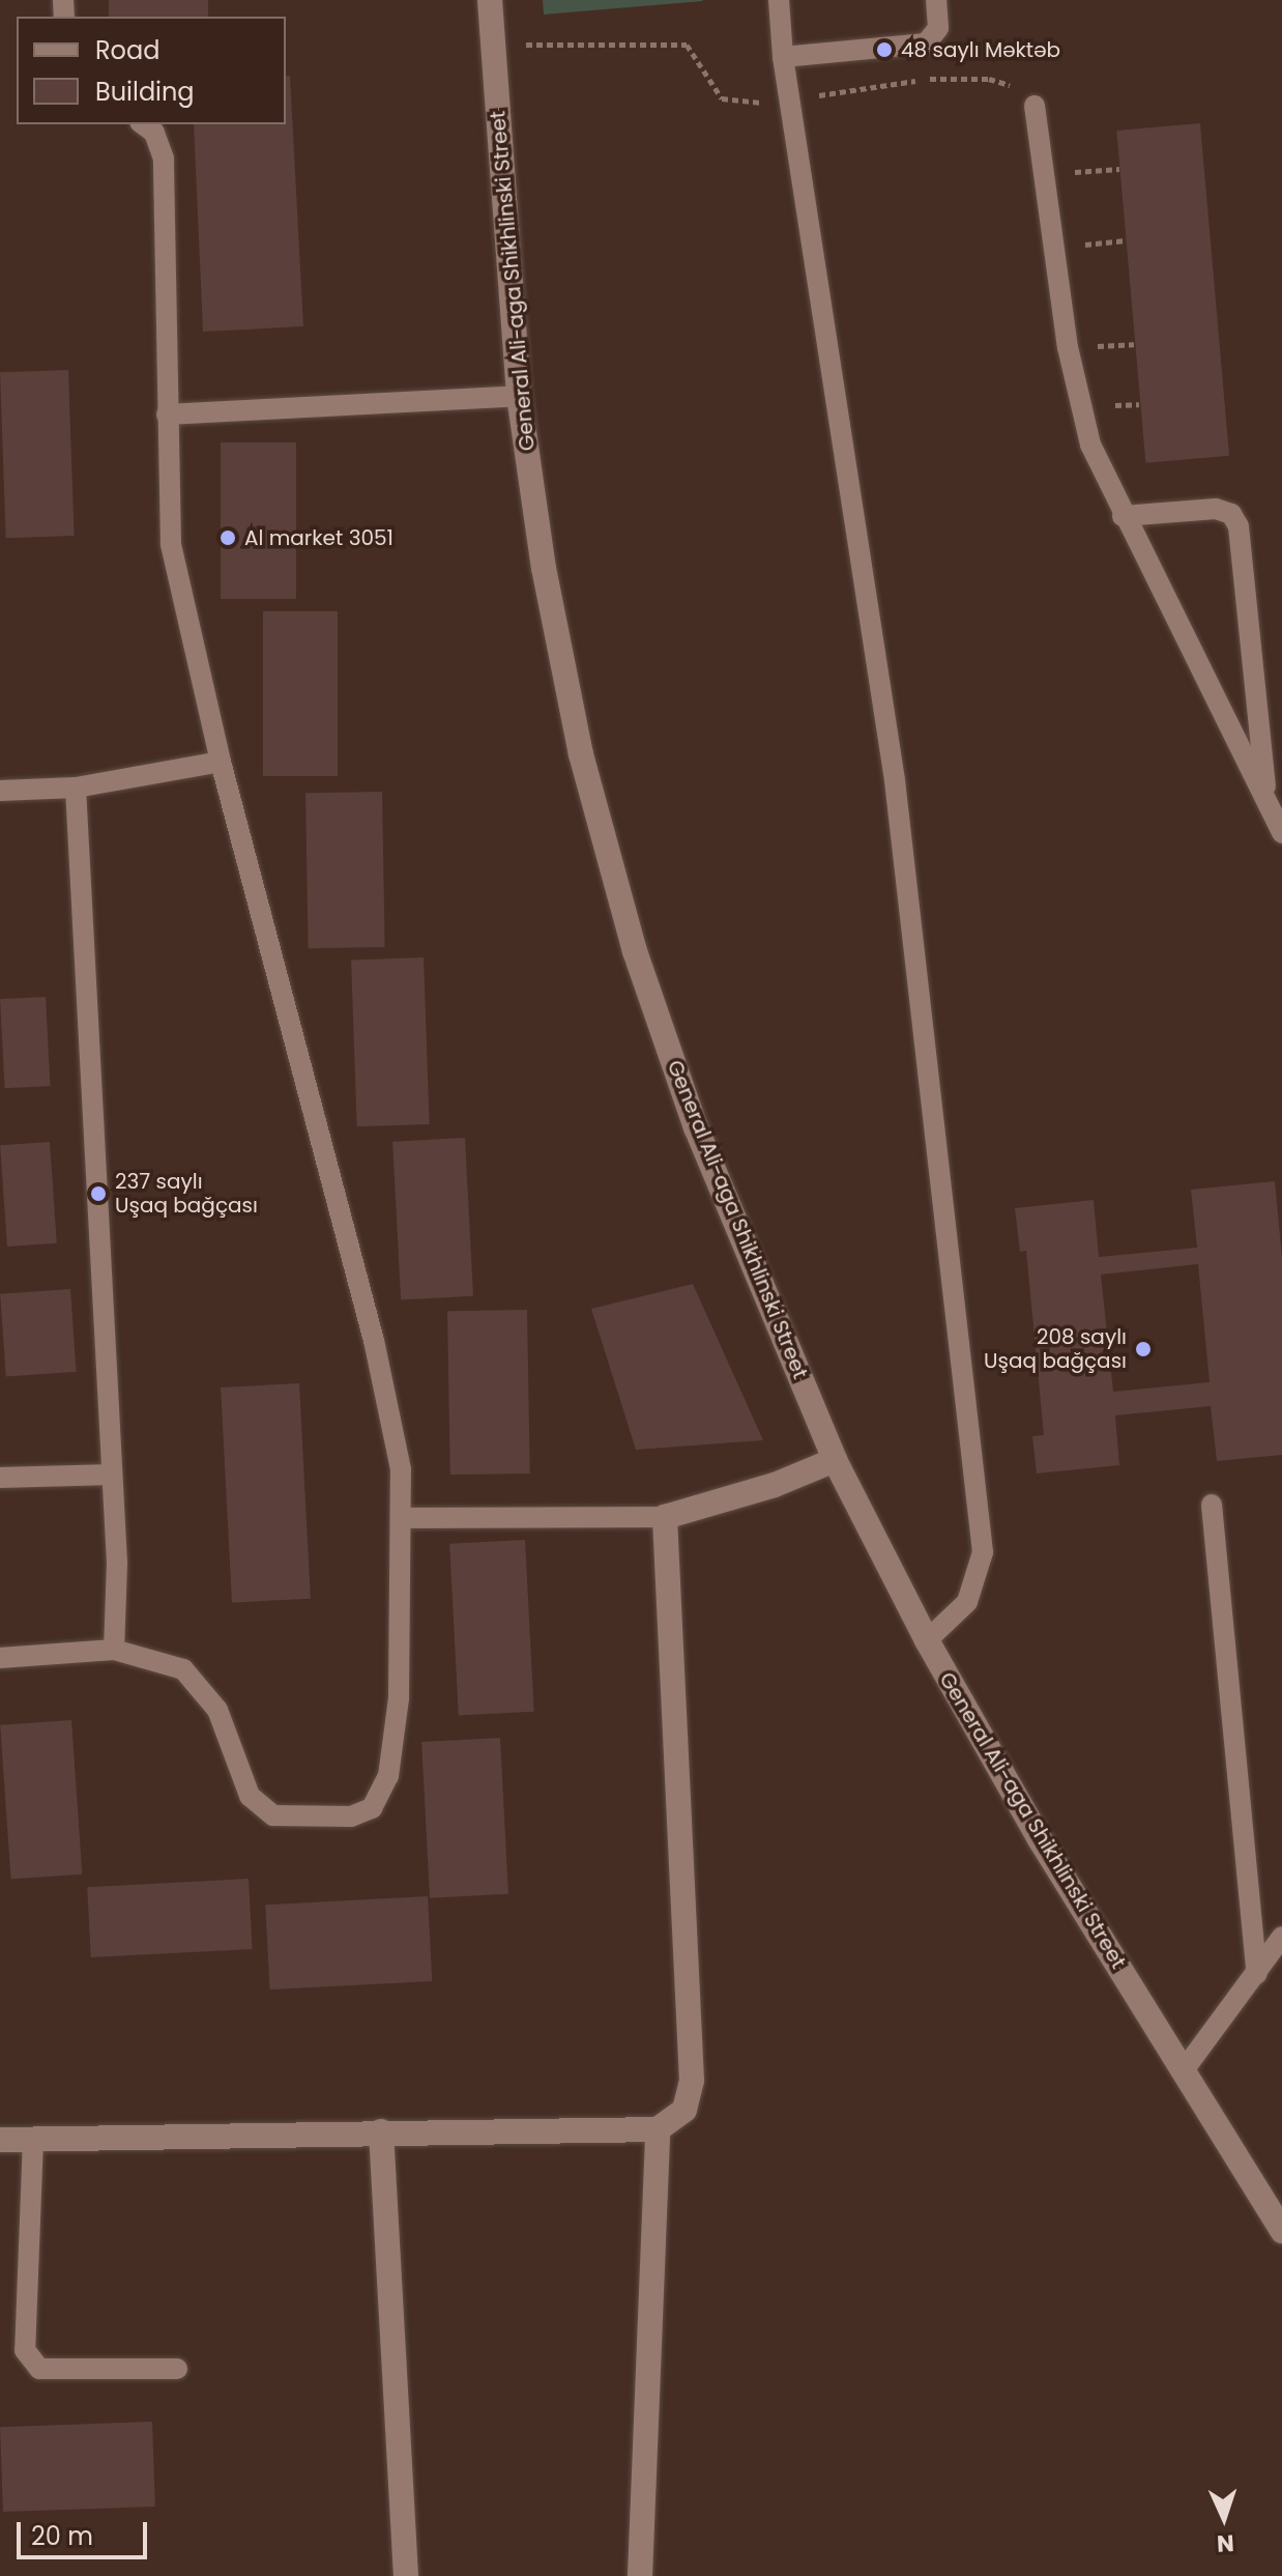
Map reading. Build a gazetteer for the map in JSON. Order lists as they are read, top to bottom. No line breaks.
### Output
{"streets":{"main road":["General Ali-aga Shikhlinski Street"]},"places":["48 saylı Məktəb","Al market 3051","237 saylı Uşaq bağçası","208 saylı Uşaq bağçası"],"legend":["Road","Building"],"scale_bar":"20 m","north":"bottom"}
